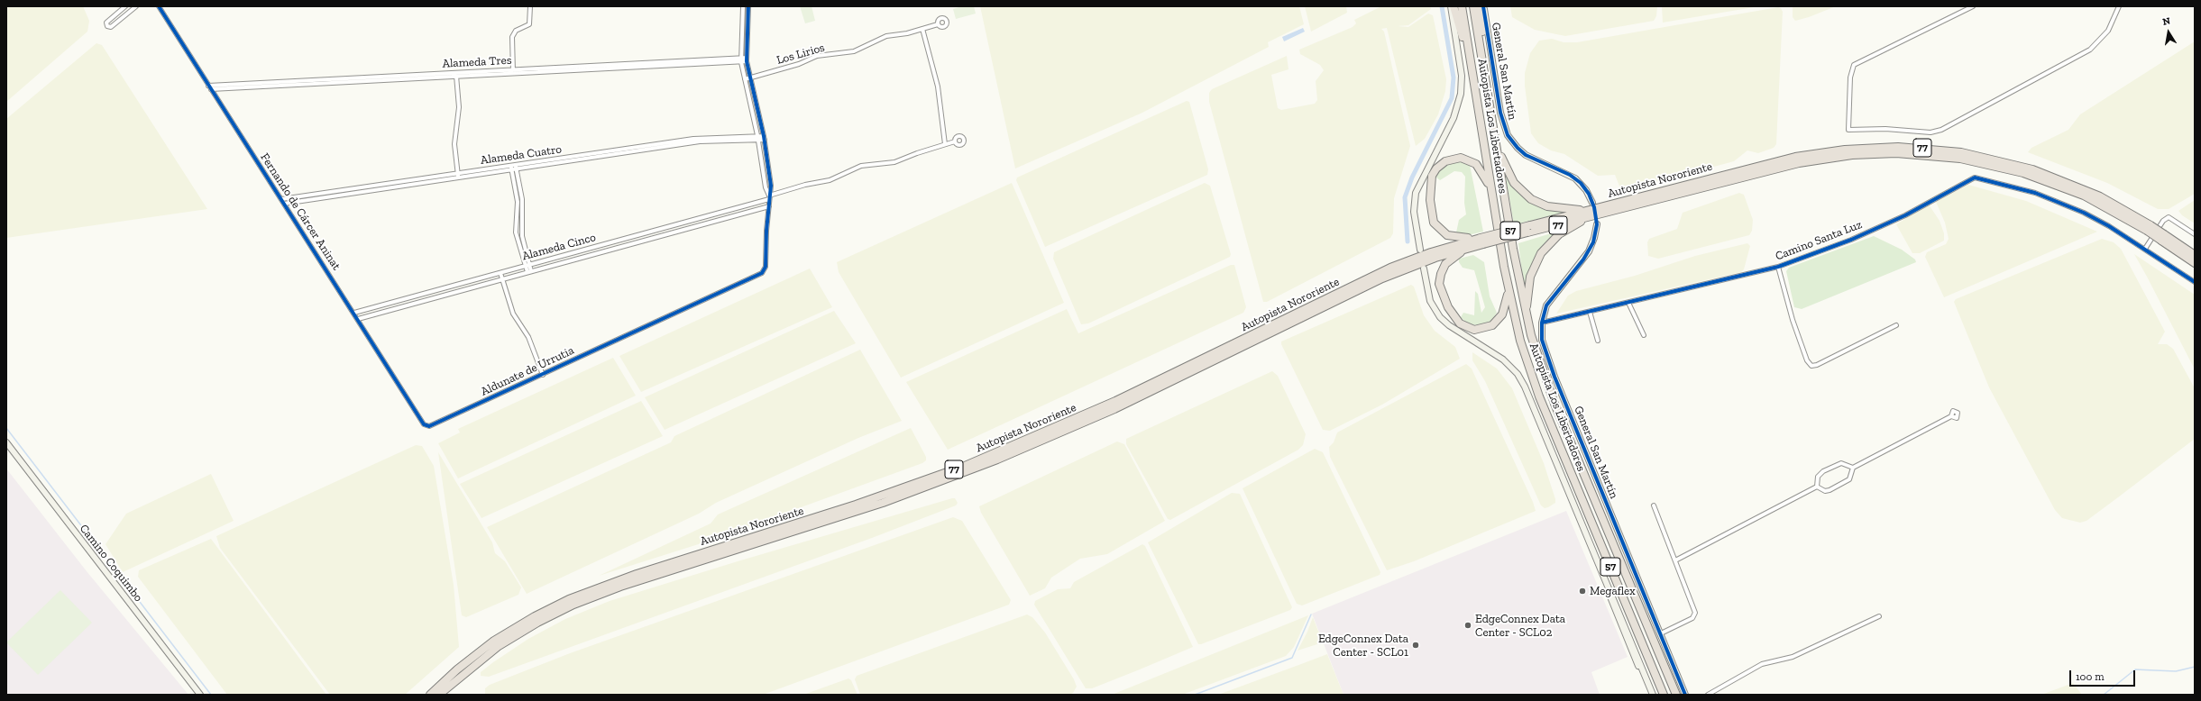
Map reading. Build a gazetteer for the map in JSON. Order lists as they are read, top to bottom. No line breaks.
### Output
{"streets":{"highway":["Autopista Los Libertadores","77","Autopista Nororiente","57"],"street":["Los Lirios","Alameda Tres","General San Martín","Alameda Cuatro","Fernando de Cárcer Aninat","Camino Santa Luz","Alameda Cinco","Aldunate de Urrutia","Camino Coquimbo"]},"crossings":[["Los Lirios","Aldunate de Urrutia"],["Alameda Tres","Fernando de Cárcer Aninat"],["Alameda Tres","Aldunate de Urrutia"],["General San Martín","Camino Santa Luz"],["Alameda Cuatro","Fernando de Cárcer Aninat"],["Alameda Cuatro","Aldunate de Urrutia"],["Fernando de Cárcer Aninat","Alameda Cinco"],["Fernando de Cárcer Aninat","Aldunate de Urrutia"],["Alameda Cinco","Aldunate de Urrutia"]],"places":["Megaflex","EdgeConnex Data Center - SCL02","EdgeConnex Data Center - SCL01"],"scale_bar":"100 m","north":"top"}
